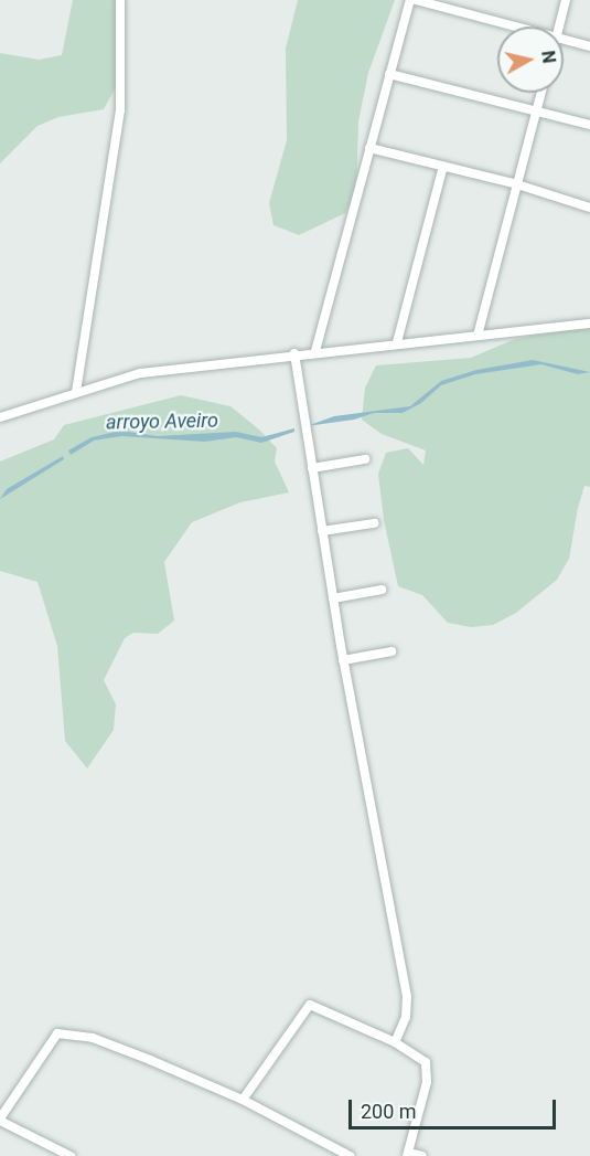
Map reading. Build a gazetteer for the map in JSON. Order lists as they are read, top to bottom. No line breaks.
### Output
{"water":["arroyo Aveiro"],"scale_bar":"200 m","north":"right"}
